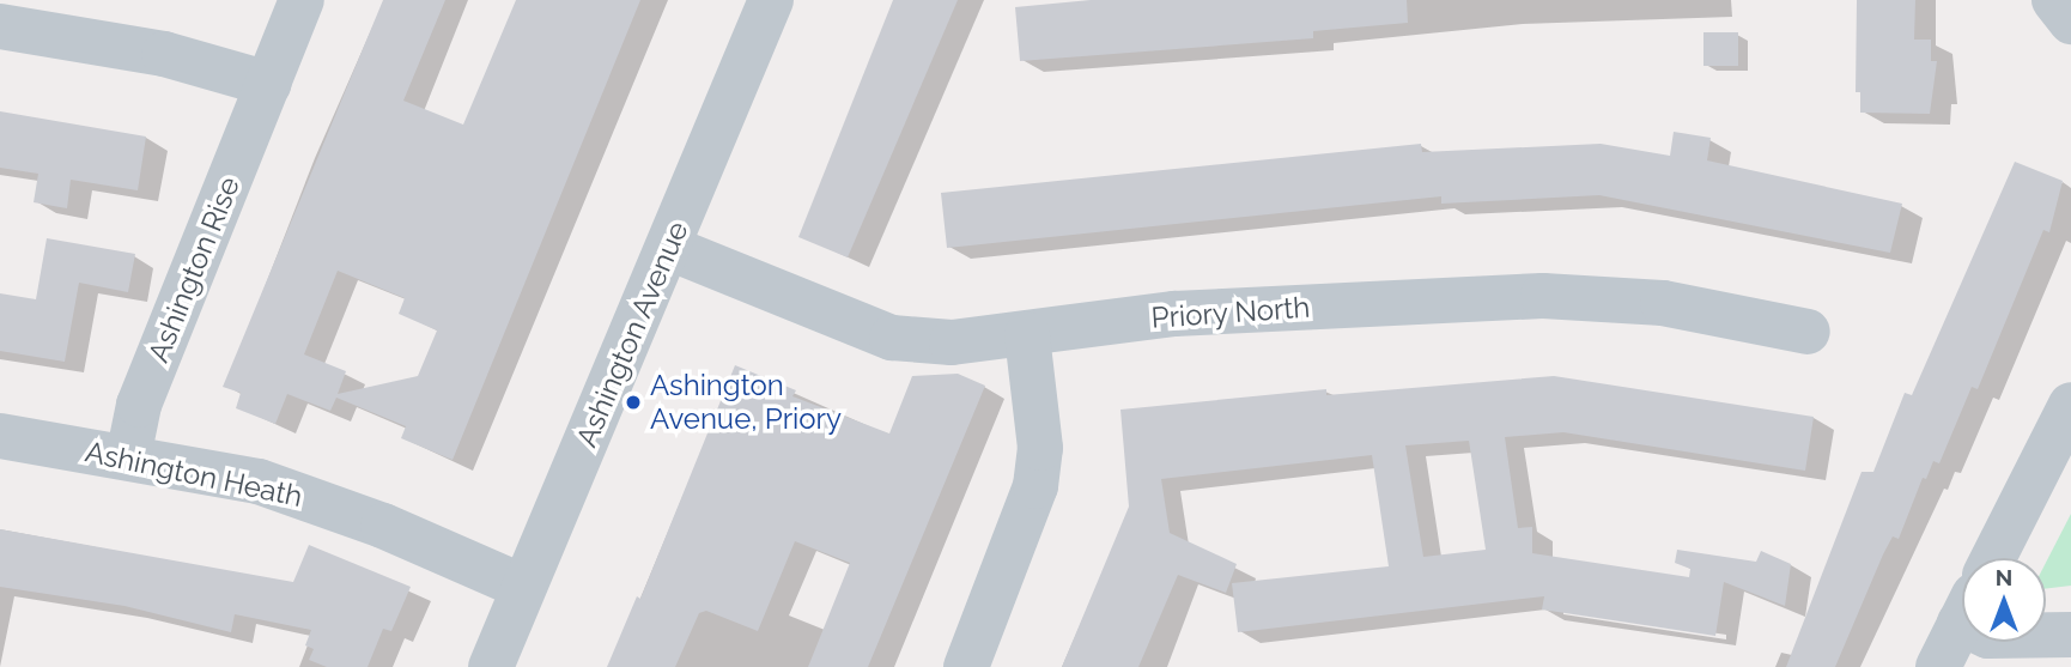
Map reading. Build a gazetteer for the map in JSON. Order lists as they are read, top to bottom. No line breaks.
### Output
{"streets":{"street":["Ashington Rise","Priory North","Ashington Avenue","Ashington Heath"]},"crossings":[["Ashington Rise","Ashington Heath"],["Priory North","Ashington Avenue"],["Ashington Avenue","Ashington Heath"]],"places":["Ashington Avenue, Priory"],"north":"top"}
